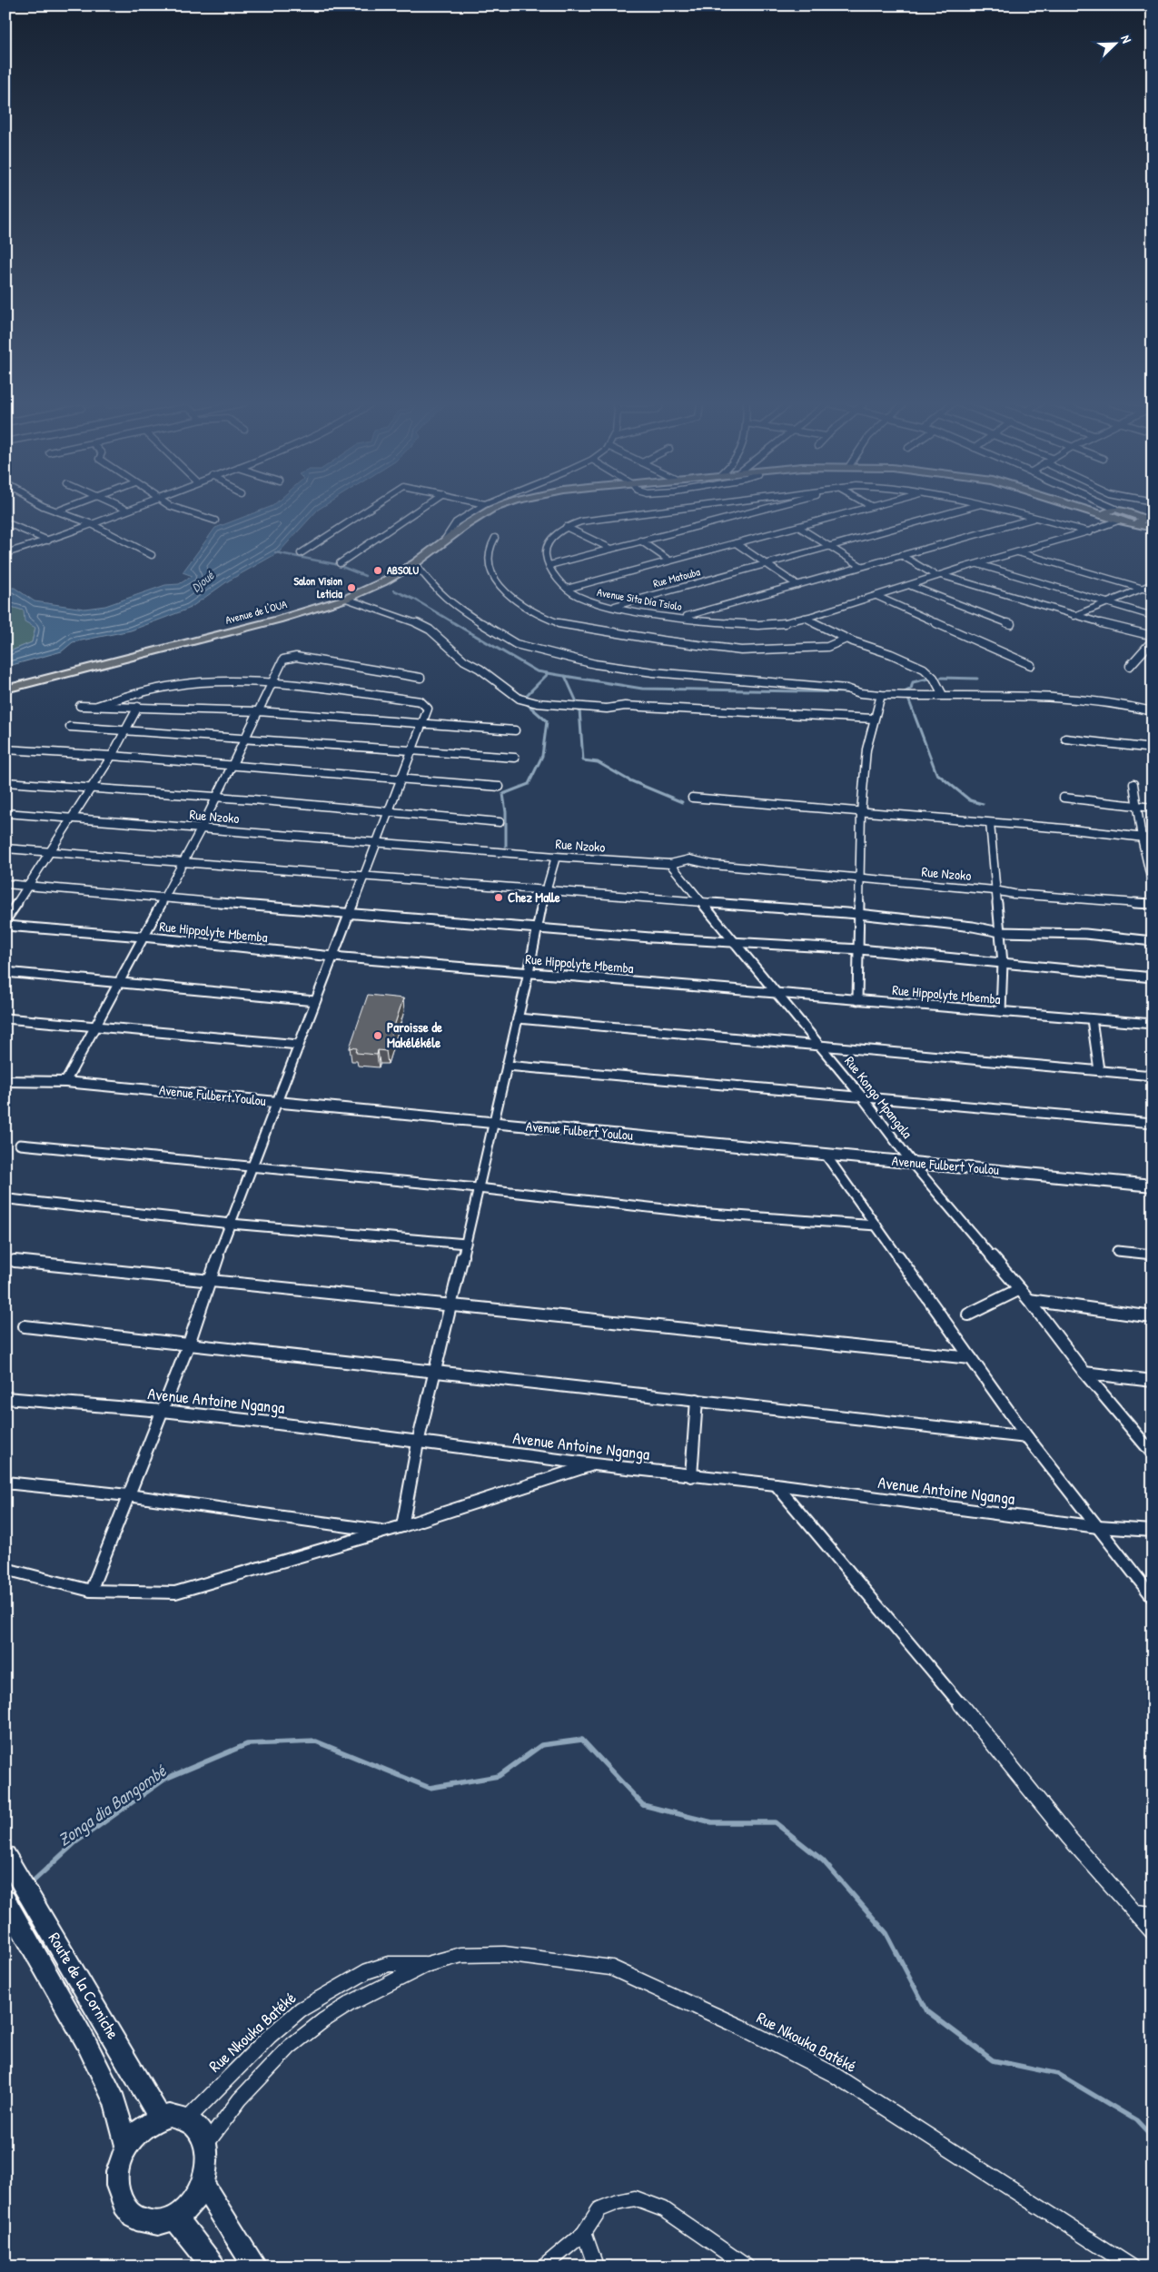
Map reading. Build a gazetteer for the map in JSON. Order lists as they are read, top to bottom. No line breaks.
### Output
{"streets":{"main road":["Avenue de l'OUA","Avenue Fulbert Youlou","Route de la Corniche"],"street":["Rue Matouba","Avenue Sita Dia Tsiolo","Rue Nzoko","Rue Hippolyte Mbemba","Rue Kongo Mpangala","Avenue Antoine Nganga","Rue Nkouka Batéké"]},"crossings":[["Rue Matouba","Avenue Sita Dia Tsiolo"],["Rue Nzoko","Rue Kongo Mpangala"],["Rue Hippolyte Mbemba","Rue Kongo Mpangala"],["Avenue Fulbert Youlou","Rue Kongo Mpangala"],["Route de la Corniche","Rue Nkouka Batéké"]],"water":["Djoué","Zonga dia Bangombé"],"places":["ABSOLU","Salon Vision Leticia","Chez Malle","Paroisse de Makélékéle"],"north":"top right"}
